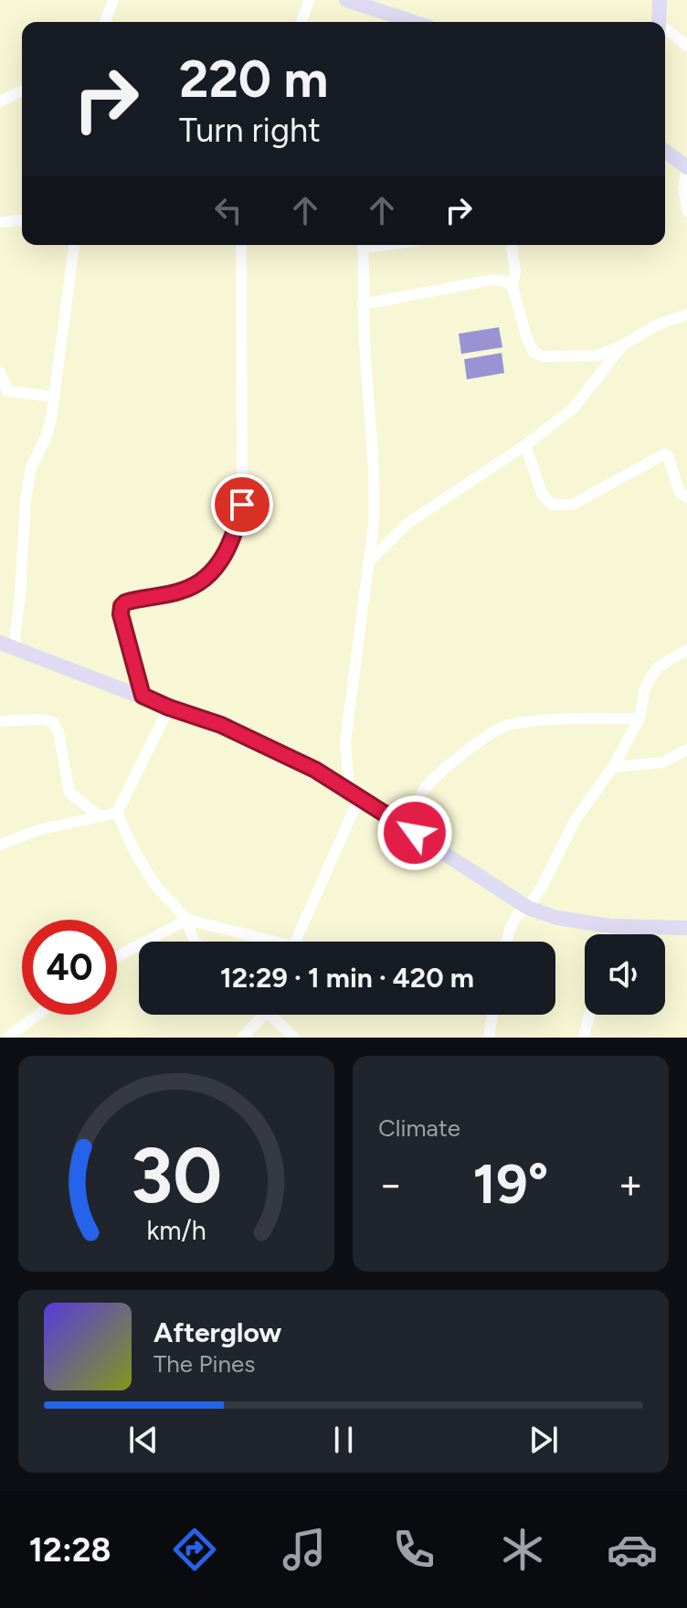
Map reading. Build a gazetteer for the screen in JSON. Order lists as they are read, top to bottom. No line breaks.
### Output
{"page":{"turn":["220 m","Turn right"],"limit":"40","trip":"12:29 · 1 min · 420 m","tile":"Climate","heat":["−","19°","+"],"song":["Afterglow","The Pines"],"tabs":"12:28","gauge":["30","km/h"]}}
